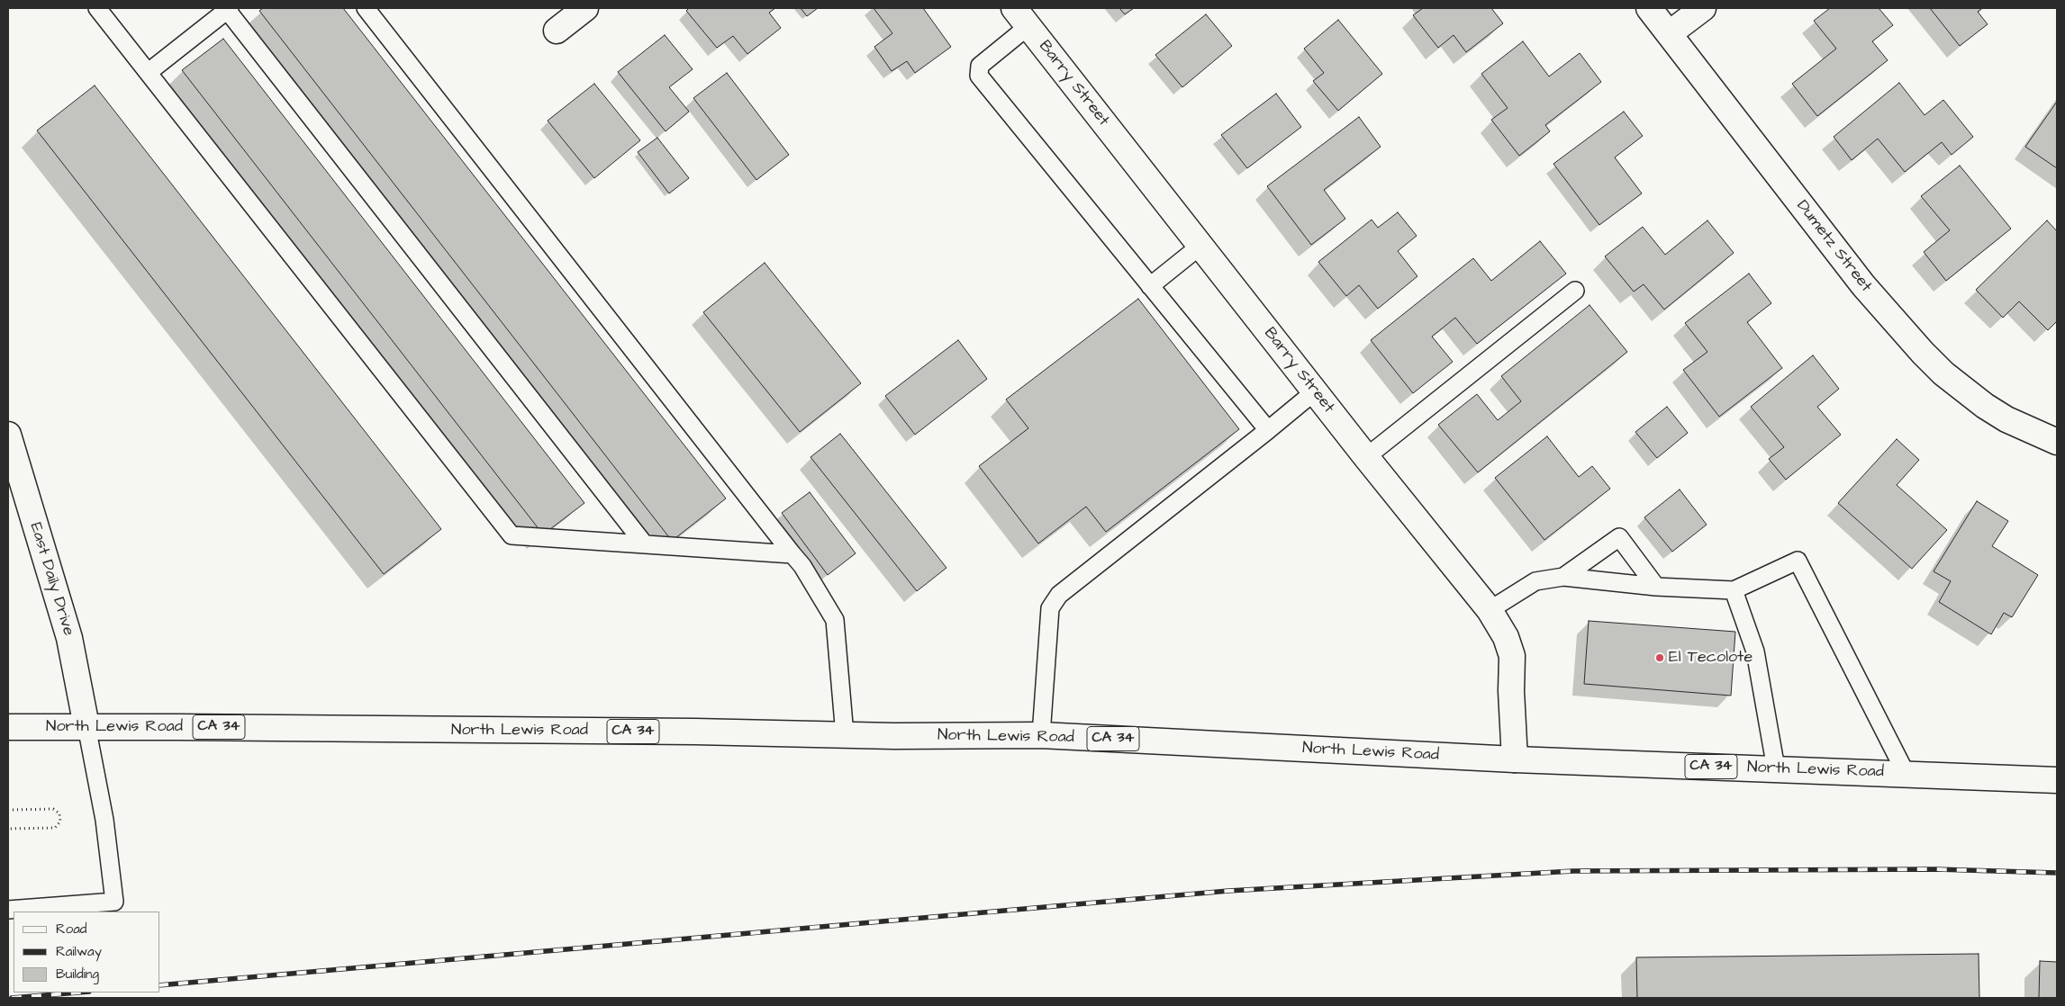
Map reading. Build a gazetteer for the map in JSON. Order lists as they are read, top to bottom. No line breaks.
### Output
{"streets":{"main road":["Barry Street","Dumetz Street","East Daily Drive","North Lewis Road","CA 34"]},"crossings":[["Barry Street","North Lewis Road"],["East Daily Drive","North Lewis Road"]],"places":["El Tecolote"],"legend":["Road","Railway","Building"]}
